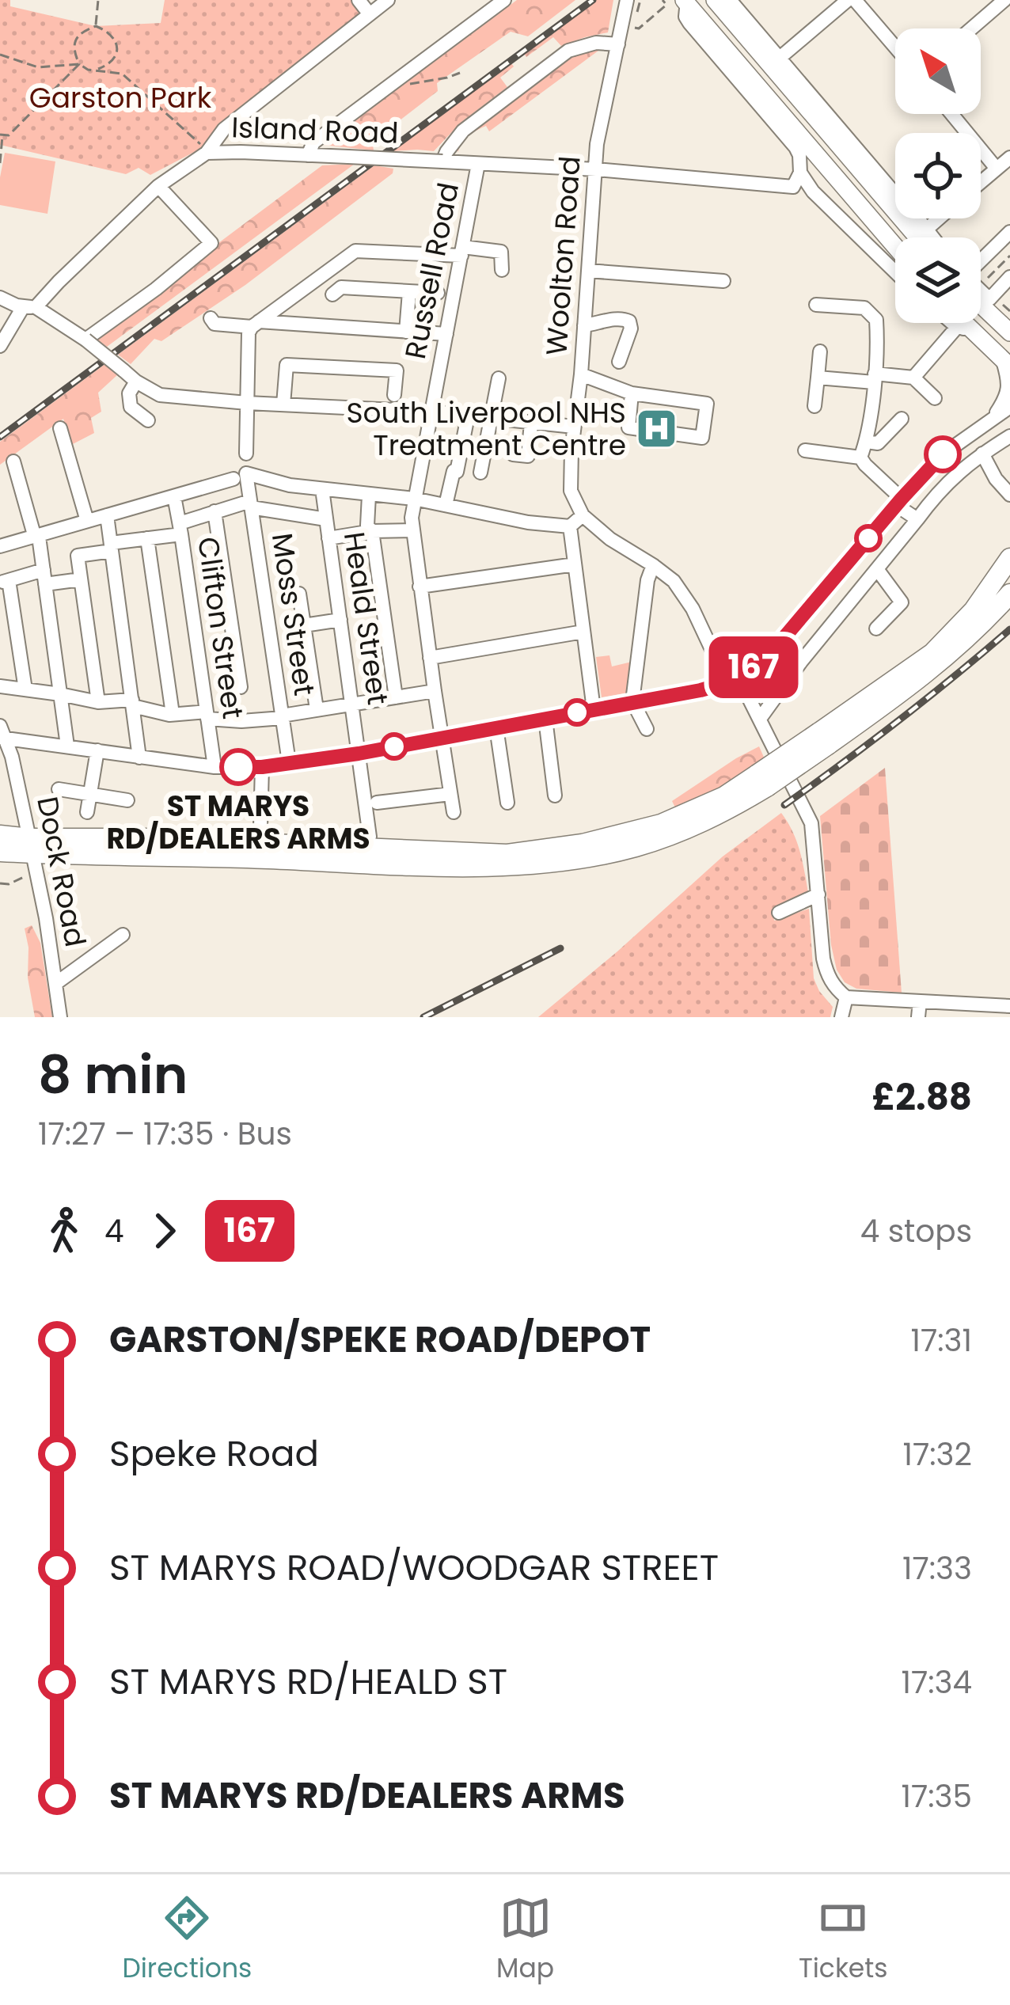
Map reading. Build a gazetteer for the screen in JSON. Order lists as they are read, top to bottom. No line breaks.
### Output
{"streets":{"street":["Island Road","Woolton Road","Russell Road","Moss Street","Heald Street","Clifton Street","Dock Road"]},"crossings":[["Island Road","Woolton Road"],["Island Road","Russell Road"]],"parks":["Garston Park"],"places":{"hospital":["South Liverpool NHS Treatment Centre"],"other":["ST MARYS RD/DEALERS ARMS"]},"lines":["bus line 167"],"north":"top left","page":{"on_map":"167","heading":["8 min","17:27 – 17:35 · Bus","£2.88"],"legs":["4","167","4 stops"],"list":[{"name":"GARSTON/SPEKE ROAD/DEPOT","value":"17:31"},{"name":"Speke Road","value":"17:32"},{"name":"ST MARYS ROAD/WOODGAR STREET","value":"17:33"},{"name":"ST MARYS RD/HEALD ST","value":"17:34"},{"name":"ST MARYS RD/DEALERS ARMS","value":"17:35"}],"tabs":["Directions","Map","Tickets"]}}
